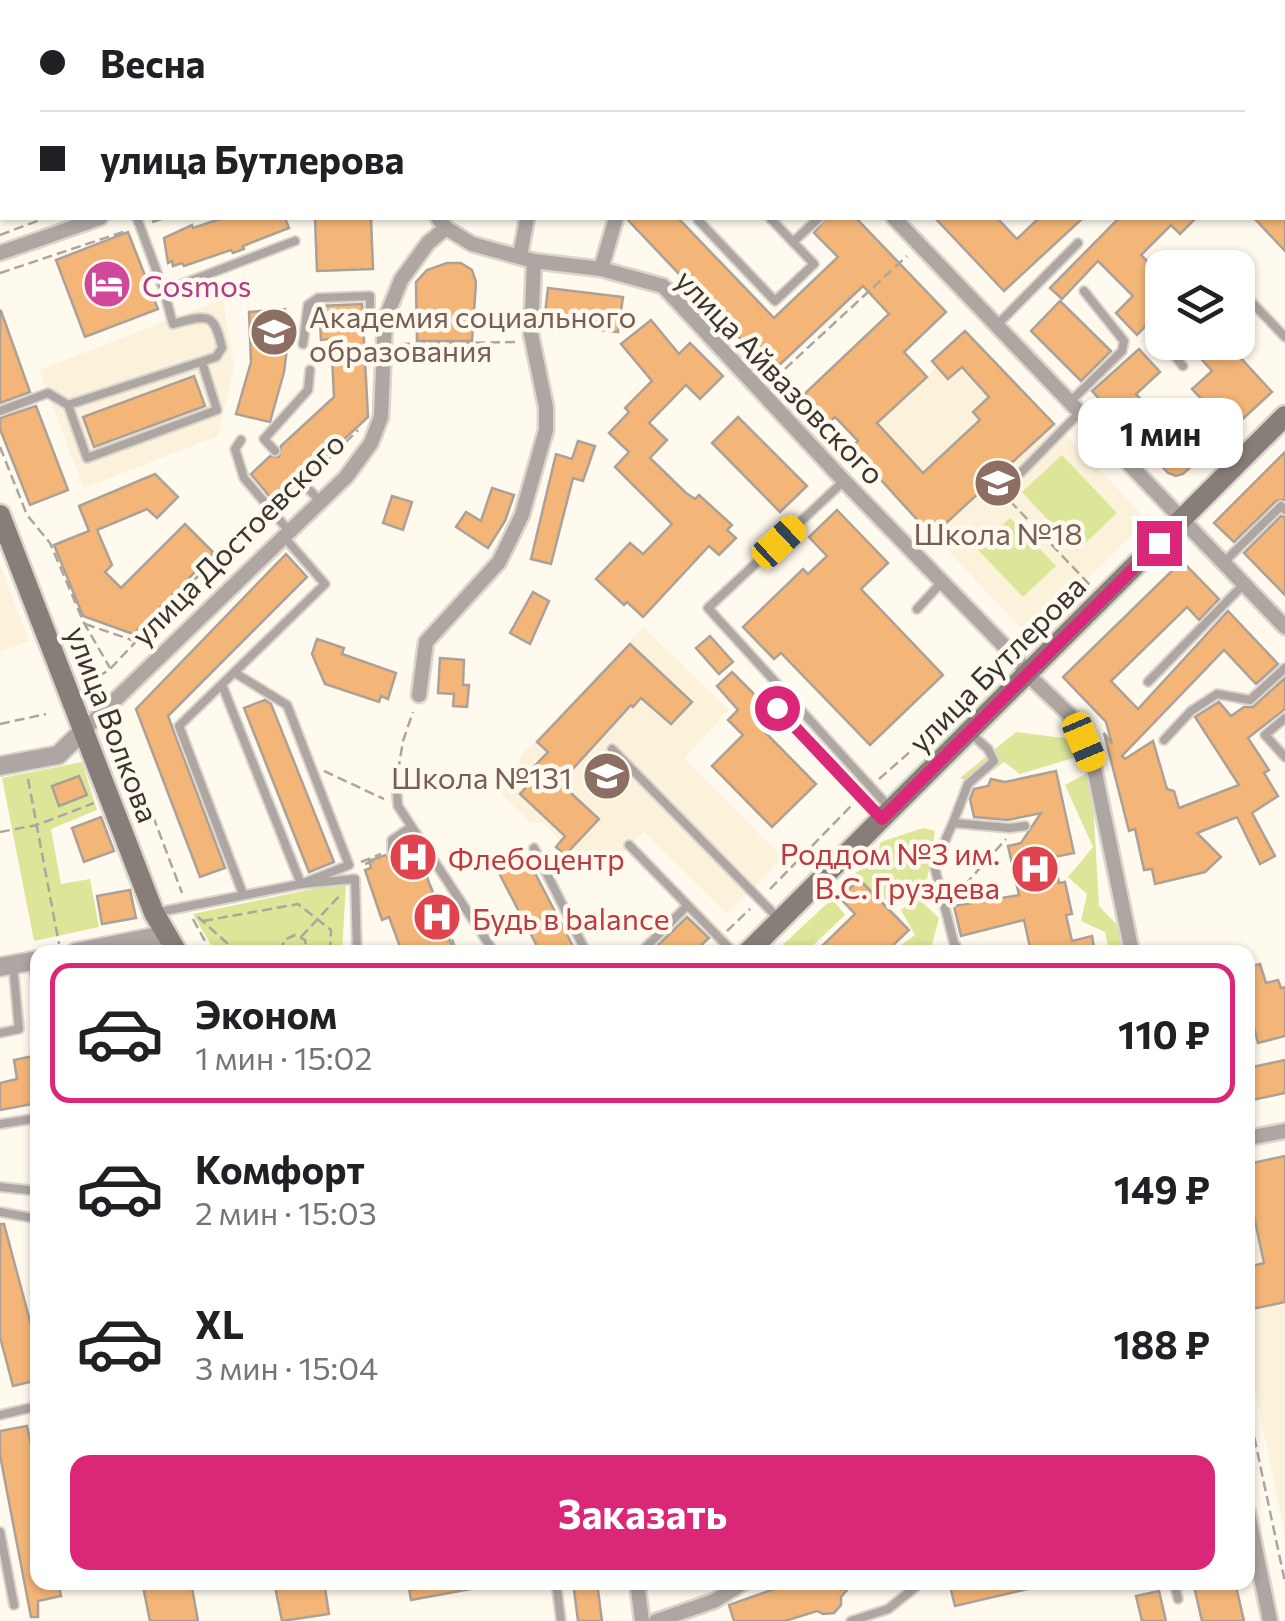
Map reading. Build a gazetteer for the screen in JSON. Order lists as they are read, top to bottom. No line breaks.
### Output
{"streets":{"main road":["улица Бутлерова","улица Волкова"],"street":["улица Айвазовского","улица Достоевского"]},"crossings":[["улица Айвазовского","улица Достоевского"],["улица Айвазовского","улица Бутлерова"],["улица Достоевского","улица Волкова"]],"places":{"hotel":["Cosmos"],"school or university":["Академия социального образования","Школа №18","Школа №131"],"hospital":["Флебоцентр","Роддом №3 им. В.С. Груздева","Будь в balance"]},"page":{"banner":["Весна","улица Бутлерова"],"bubble":"1 мин","list":[{"name":"Эконом","note":"1 мин · 15:02","value":"110 ₽"},{"name":"Комфорт","note":"2 мин · 15:03","value":"149 ₽"},{"name":"XL","note":"3 мин · 15:04","value":"188 ₽"}],"buttons":"Заказать"}}
